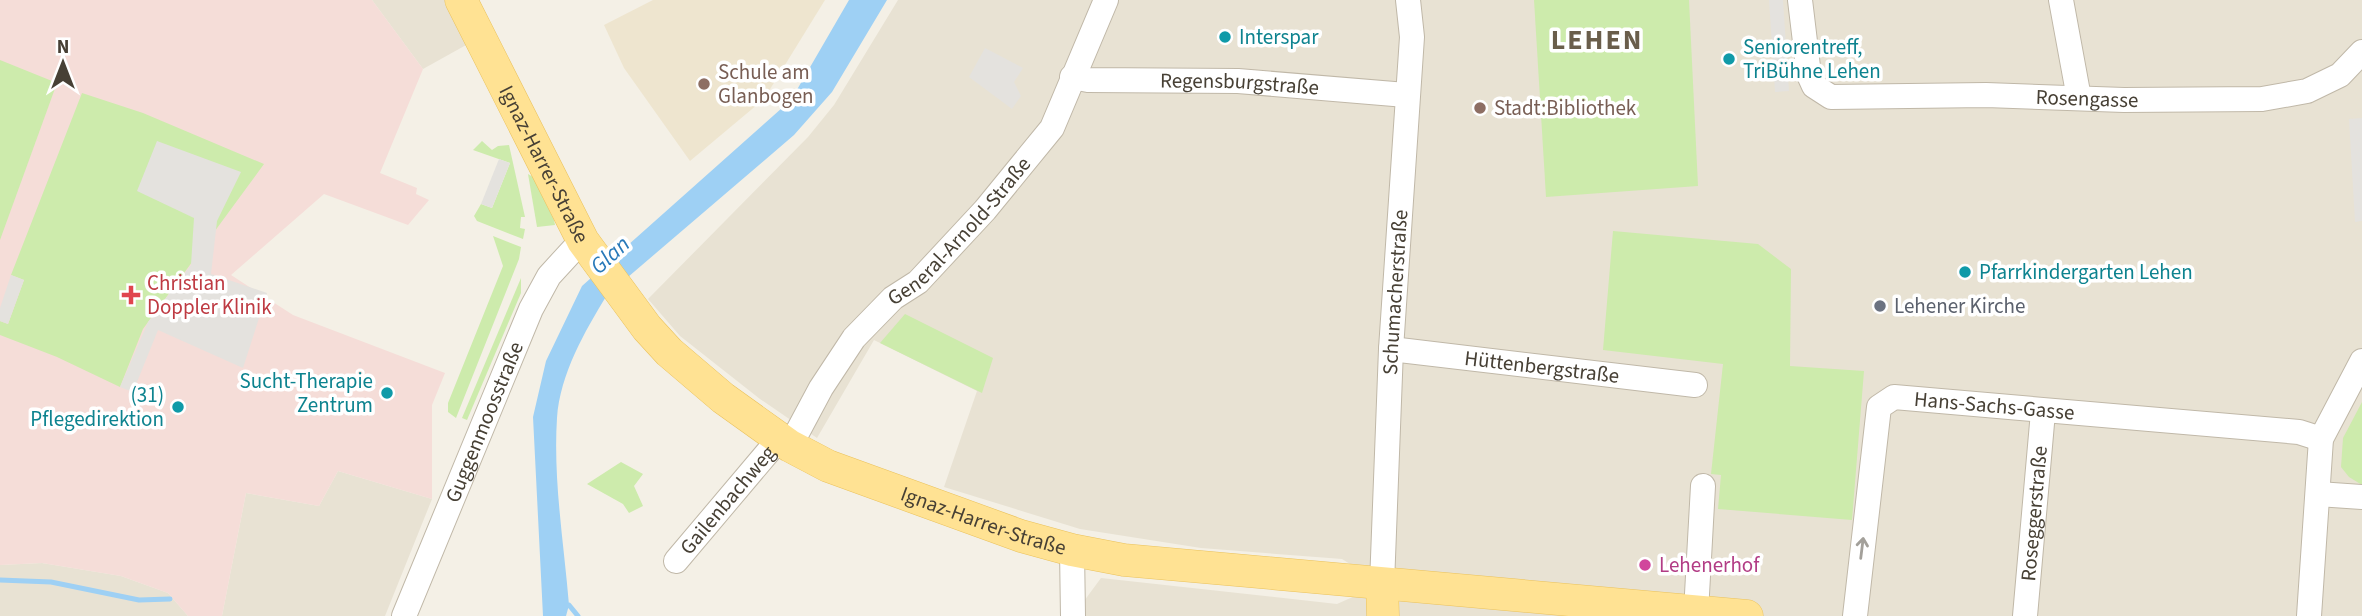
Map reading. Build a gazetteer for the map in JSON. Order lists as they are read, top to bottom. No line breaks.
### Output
{"streets":{"main road":["Ignaz-Harrer-Straße"],"street":["Regensburgstraße","Rosengasse","General-Arnold-Straße","Schumacherstraße","Hüttenbergstraße","Hans-Sachs-Gasse","Guggenmoosstraße","Gailenbachweg","Roseggerstraße"]},"crossings":[["Regensburgstraße","General-Arnold-Straße"],["Regensburgstraße","Schumacherstraße"],["Ignaz-Harrer-Straße","General-Arnold-Straße"],["Ignaz-Harrer-Straße","Schumacherstraße"],["Ignaz-Harrer-Straße","Guggenmoosstraße"],["Ignaz-Harrer-Straße","Gailenbachweg"],["General-Arnold-Straße","Gailenbachweg"],["Schumacherstraße","Hüttenbergstraße"],["Hans-Sachs-Gasse","Roseggerstraße"]],"districts":["LEHEN"],"water":["Glan"],"places":{"other":["Interspar","Seniorentreff, TriBühne Lehen","Schule am Glanbogen","Stadt:Bibliothek","Pfarrkindergarten Lehen","Lehener Kirche","Sucht-Therapie Zentrum","(31) Pflegedirektion","Lehenerhof"],"health":["Christian Doppler Klinik"]},"north":"top"}
